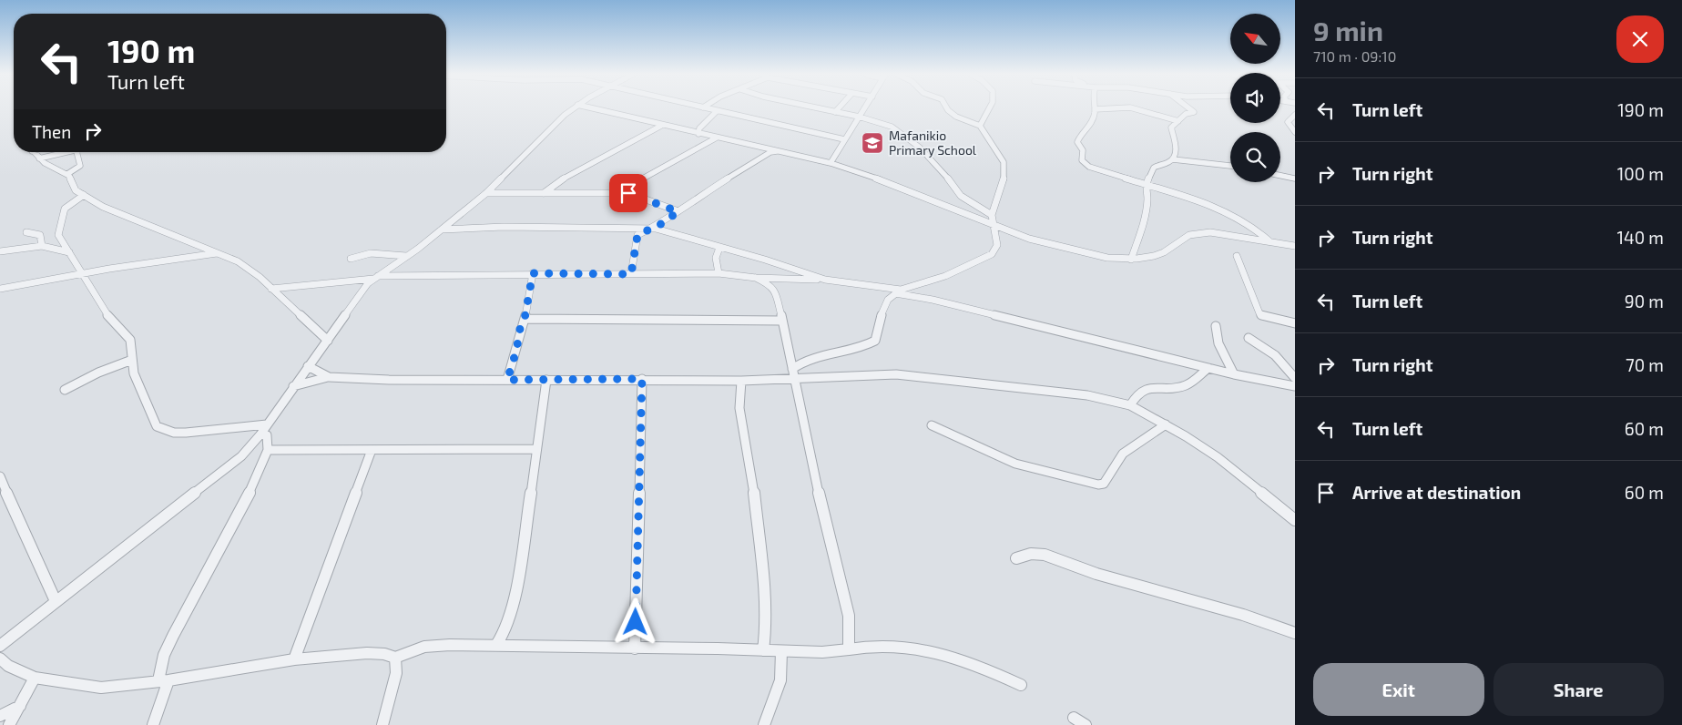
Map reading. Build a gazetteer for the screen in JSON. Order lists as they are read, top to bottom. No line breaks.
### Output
{"places":{"school or university":["Mafanikio Primary School"]},"north":"top left","page":{"heading":["9 min","710 m · 09:10"],"turn":["190 m","Turn left"],"list":[{"name":"Turn left","value":"190 m"},{"name":"Turn right","value":"100 m"},{"name":"Turn right","value":"140 m"},{"name":"Turn left","value":"90 m"},{"name":"Turn right","value":"70 m"},{"name":"Turn left","value":"60 m"},{"name":"Arrive at destination","value":"60 m"}],"then":"Then","buttons":["Exit","Share"]}}
